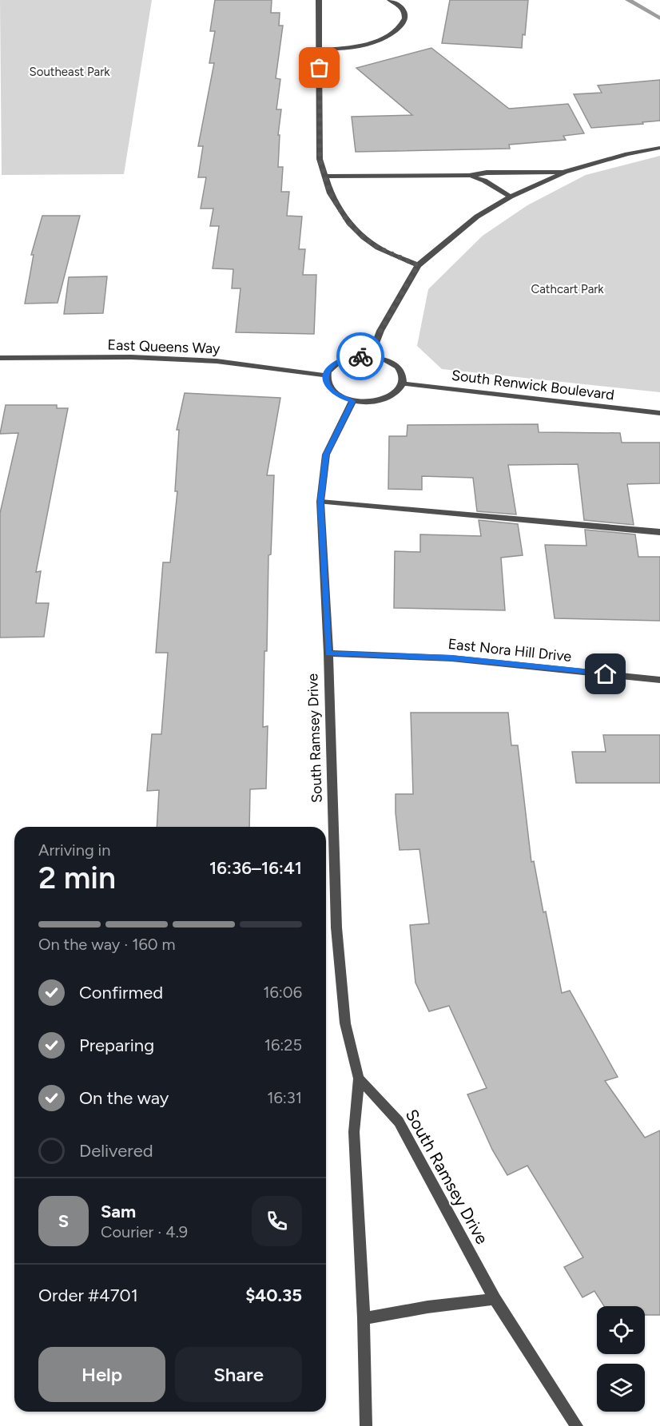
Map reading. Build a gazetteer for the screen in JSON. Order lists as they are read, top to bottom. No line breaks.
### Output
{"streets":{"street":["East Queens Way","South Renwick Boulevard","East Nora Hill Drive","South Ramsey Drive"]},"crossings":[["East Queens Way","South Renwick Boulevard"],["East Queens Way","South Ramsey Drive"],["South Renwick Boulevard","South Ramsey Drive"],["East Nora Hill Drive","South Ramsey Drive"]],"parks":["Southeast Park","Cathcart Park"],"page":{"heading":["2 min","Arriving in","16:36–16:41"],"panel":["Sam","Courier · 4.9","Order #4701","$40.35"],"bar":"On the way · 160 m","list":[["Confirmed","16:06"],["Preparing","16:25"],["On the way","16:31"],"Delivered"],"round":"S","buttons":["Help","Share"]}}
